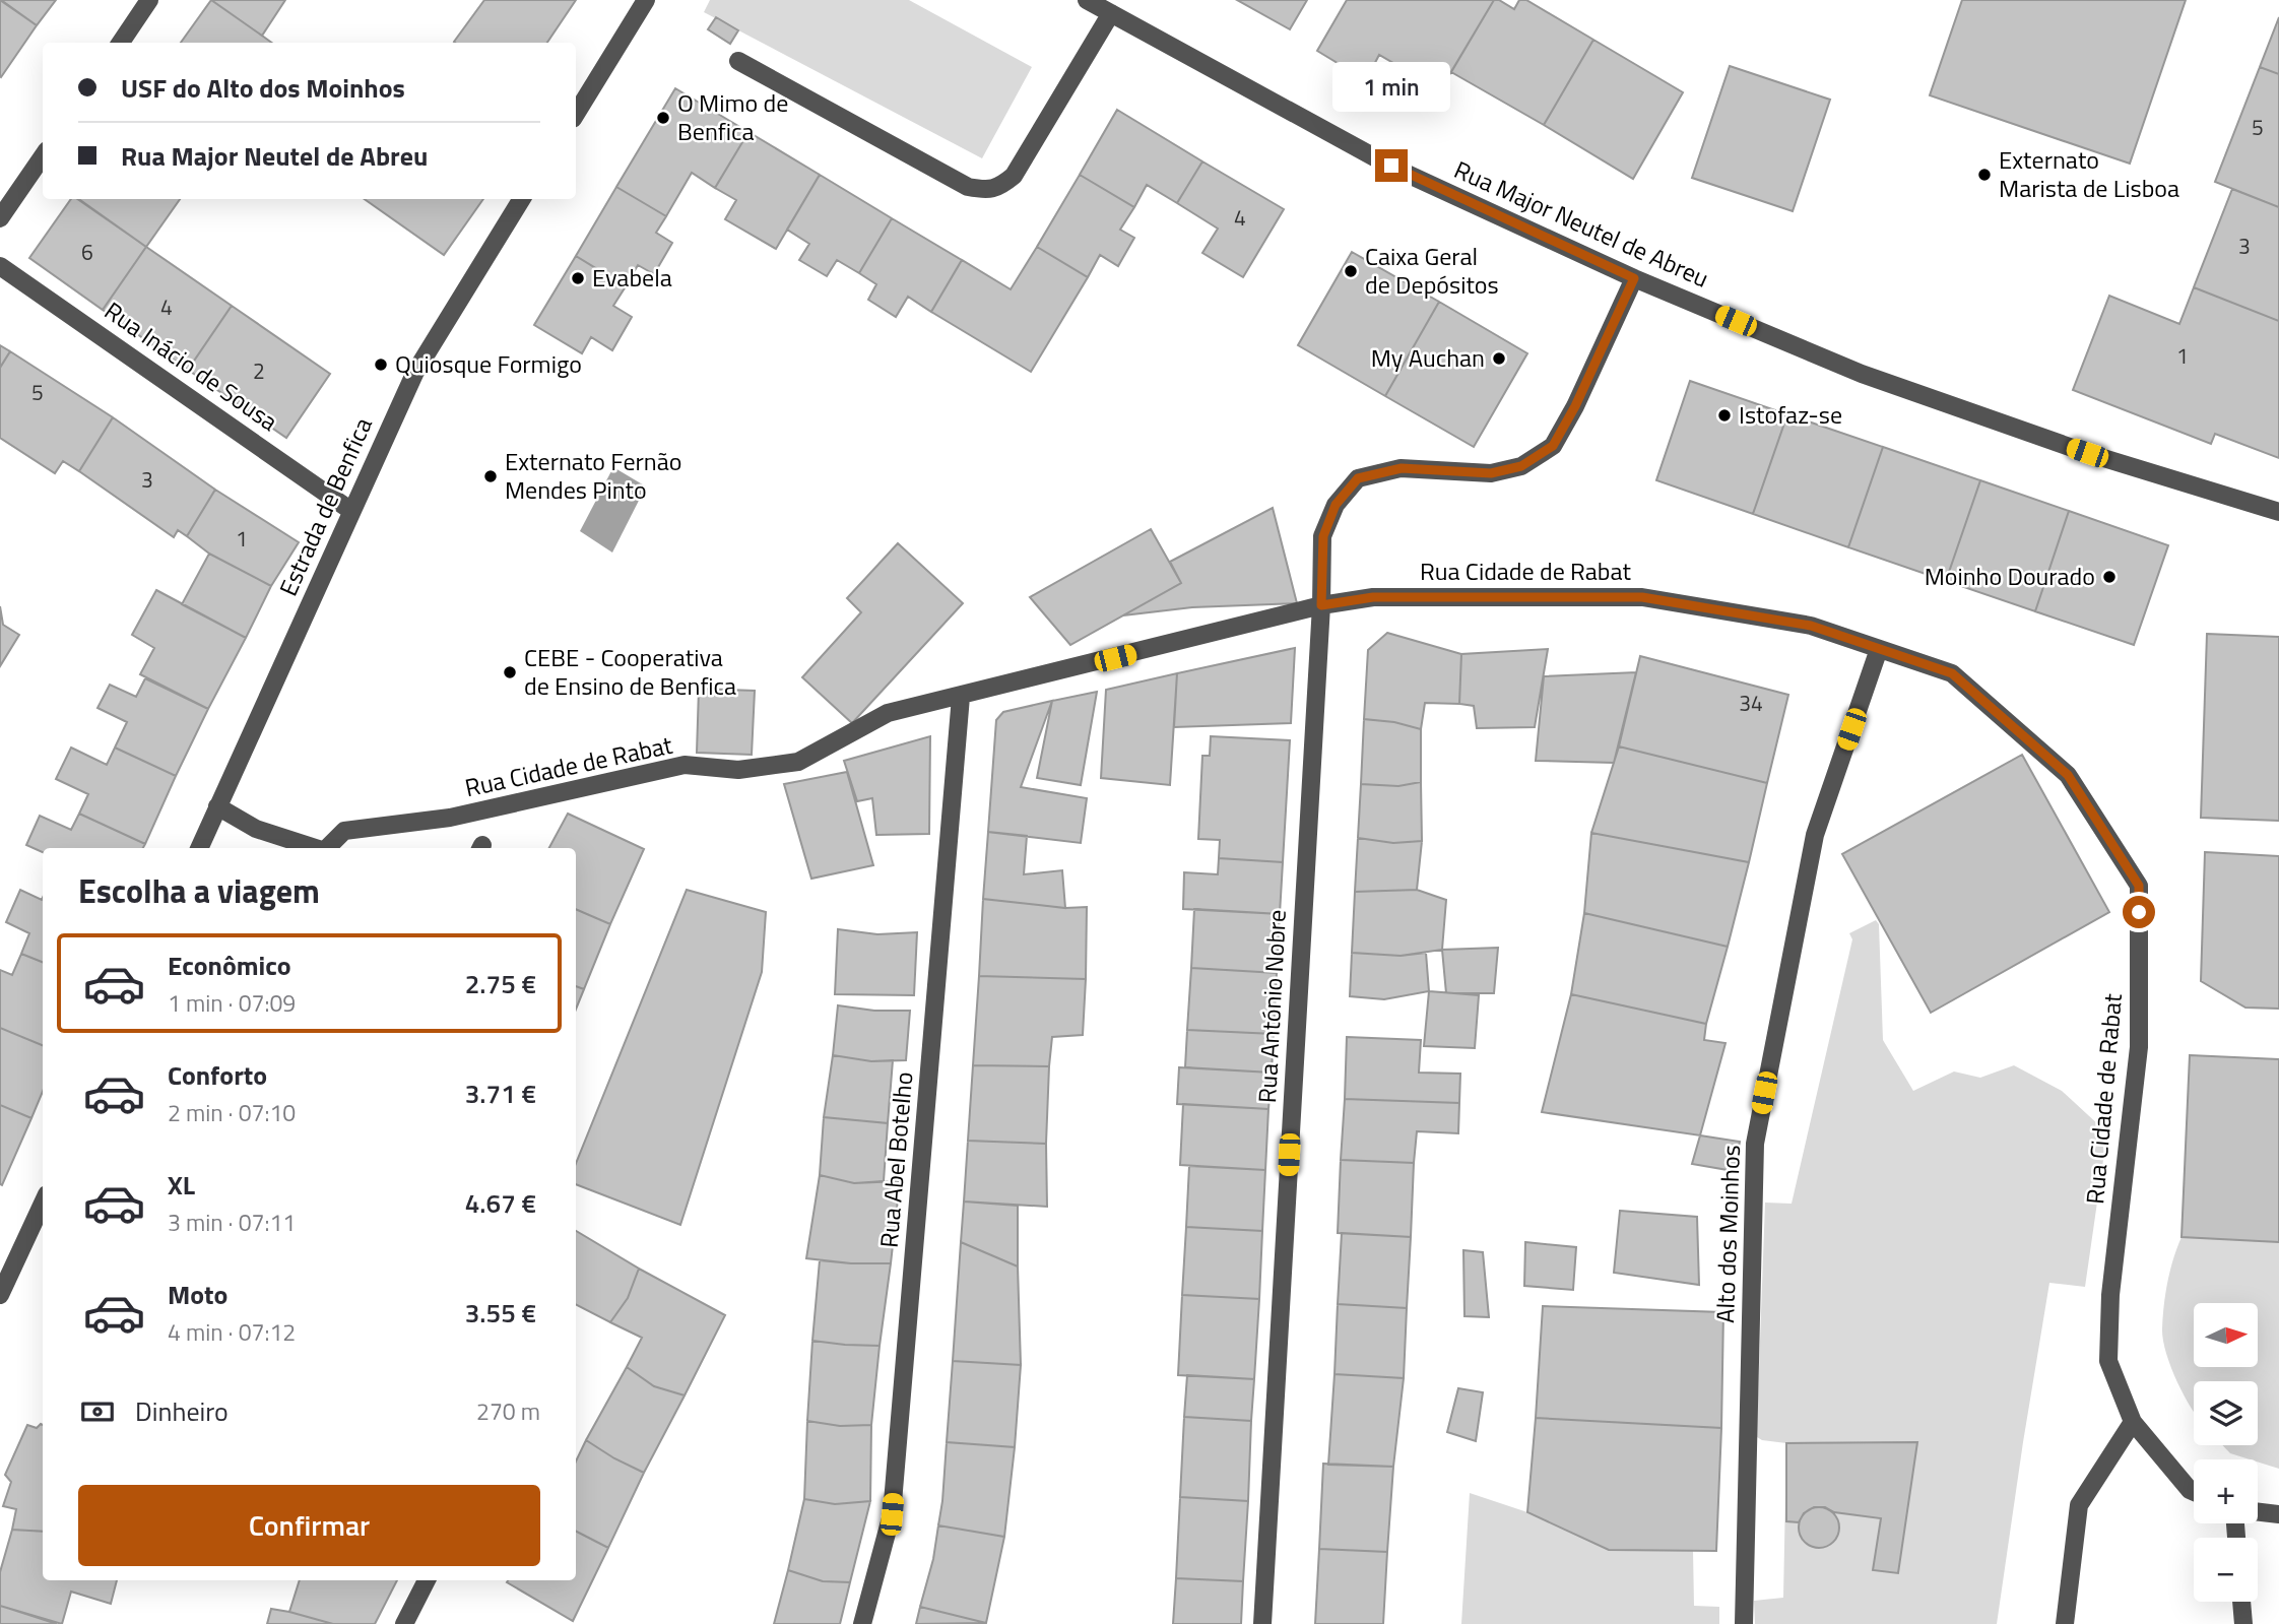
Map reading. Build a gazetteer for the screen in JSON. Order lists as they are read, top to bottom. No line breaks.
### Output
{"streets":{"street":["Rua Major Neutel de Abreu","Rua Inácio de Sousa","Estrada de Benfica","Rua Cidade de Rabat","Rua António Nobre","Rua Abel Botelho","Alto dos Moinhos"]},"crossings":[["Rua Major Neutel de Abreu","Rua António Nobre"],["Rua Inácio de Sousa","Estrada de Benfica"],["Estrada de Benfica","Rua Cidade de Rabat"],["Rua Cidade de Rabat","Rua António Nobre"],["Rua Cidade de Rabat","Rua Abel Botelho"],["Rua Cidade de Rabat","Alto dos Moinhos"]],"places":["O Mimo de Benfica","Externato Marista de Lisboa","Caixa Geral de Depósitos","Evabela","My Auchan","Quiosque Formigo","Istofaz-se","Externato Fernão Mendes Pinto","Moinho Dourado","CEBE - Cooperativa de Ensino de Benfica"],"house_numbers":["5","4","3","6","4","1","2","5","3","1","34"],"north":"right","page":{"banner":["USF do Alto dos Moinhos","Rua Major Neutel de Abreu"],"bubble":"1 min","heading":"Escolha a viagem","list":[{"name":"Econômico","note":"1 min · 07:09","value":"2.75 €"},{"name":"Conforto","note":"2 min · 07:10","value":"3.71 €"},{"name":"XL","note":"3 min · 07:11","value":"4.67 €"},{"name":"Moto","note":"4 min · 07:12","value":"3.55 €"}],"map_buttons":["+","−"],"pay":["Dinheiro","270 m"],"buttons":"Confirmar"}}
